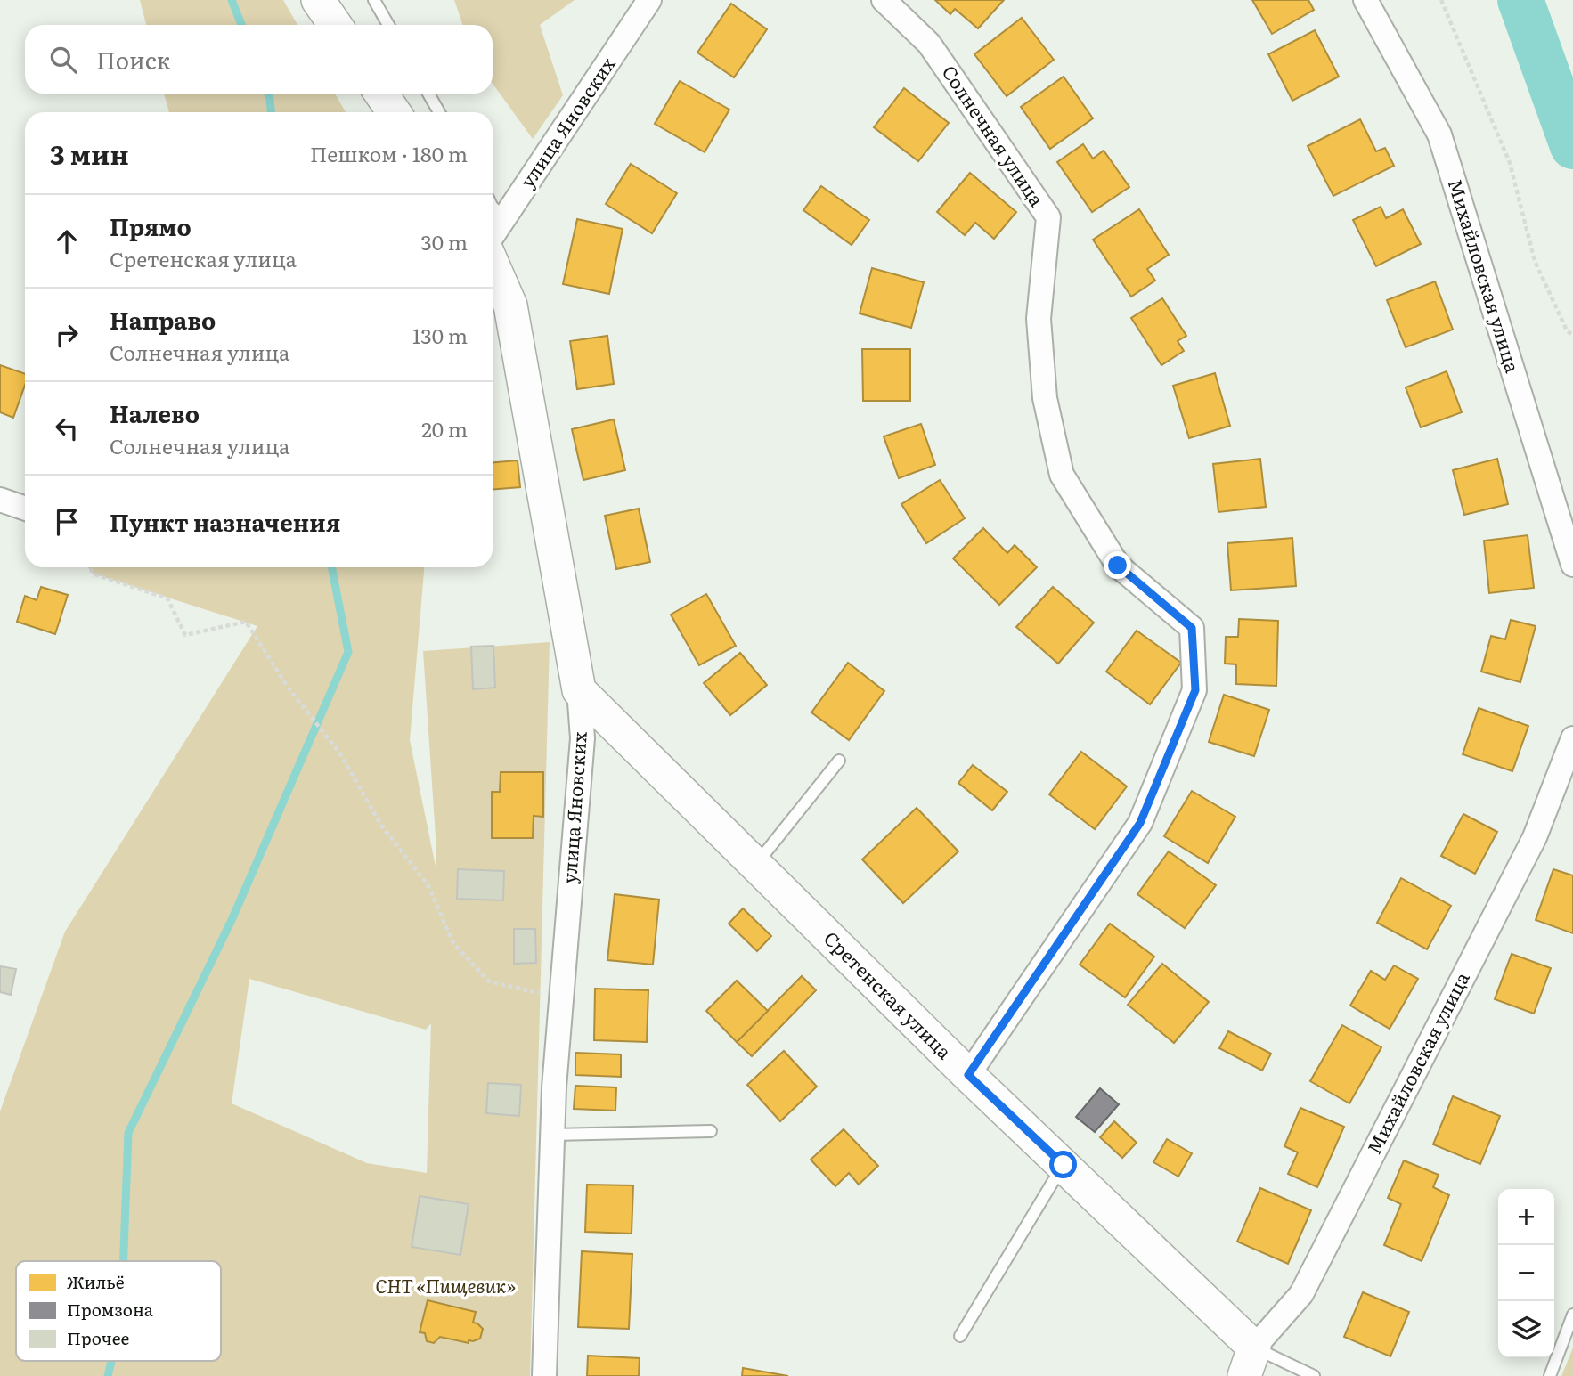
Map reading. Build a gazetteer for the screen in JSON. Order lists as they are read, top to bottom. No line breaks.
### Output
{"streets":{"street":["улица Яновских","Солнечная улица","Михайловская улица","Сретенская улица"]},"crossings":[["улица Яновских","Сретенская улица"],["Солнечная улица","Сретенская улица"],["Михайловская улица","Сретенская улица"]],"parks":["СНТ «Пищевик»"],"legend":["Жильё","Промзона","Прочее"],"page":{"search":"Поиск","heading":["3 мин","Пешком · 180 m"],"list":[["Прямо","Сретенская улица","30 m"],["Направо","Солнечная улица","130 m"],["Налево","Солнечная улица","20 m"],"Пункт назначения"],"map_buttons":["+","−"]}}
